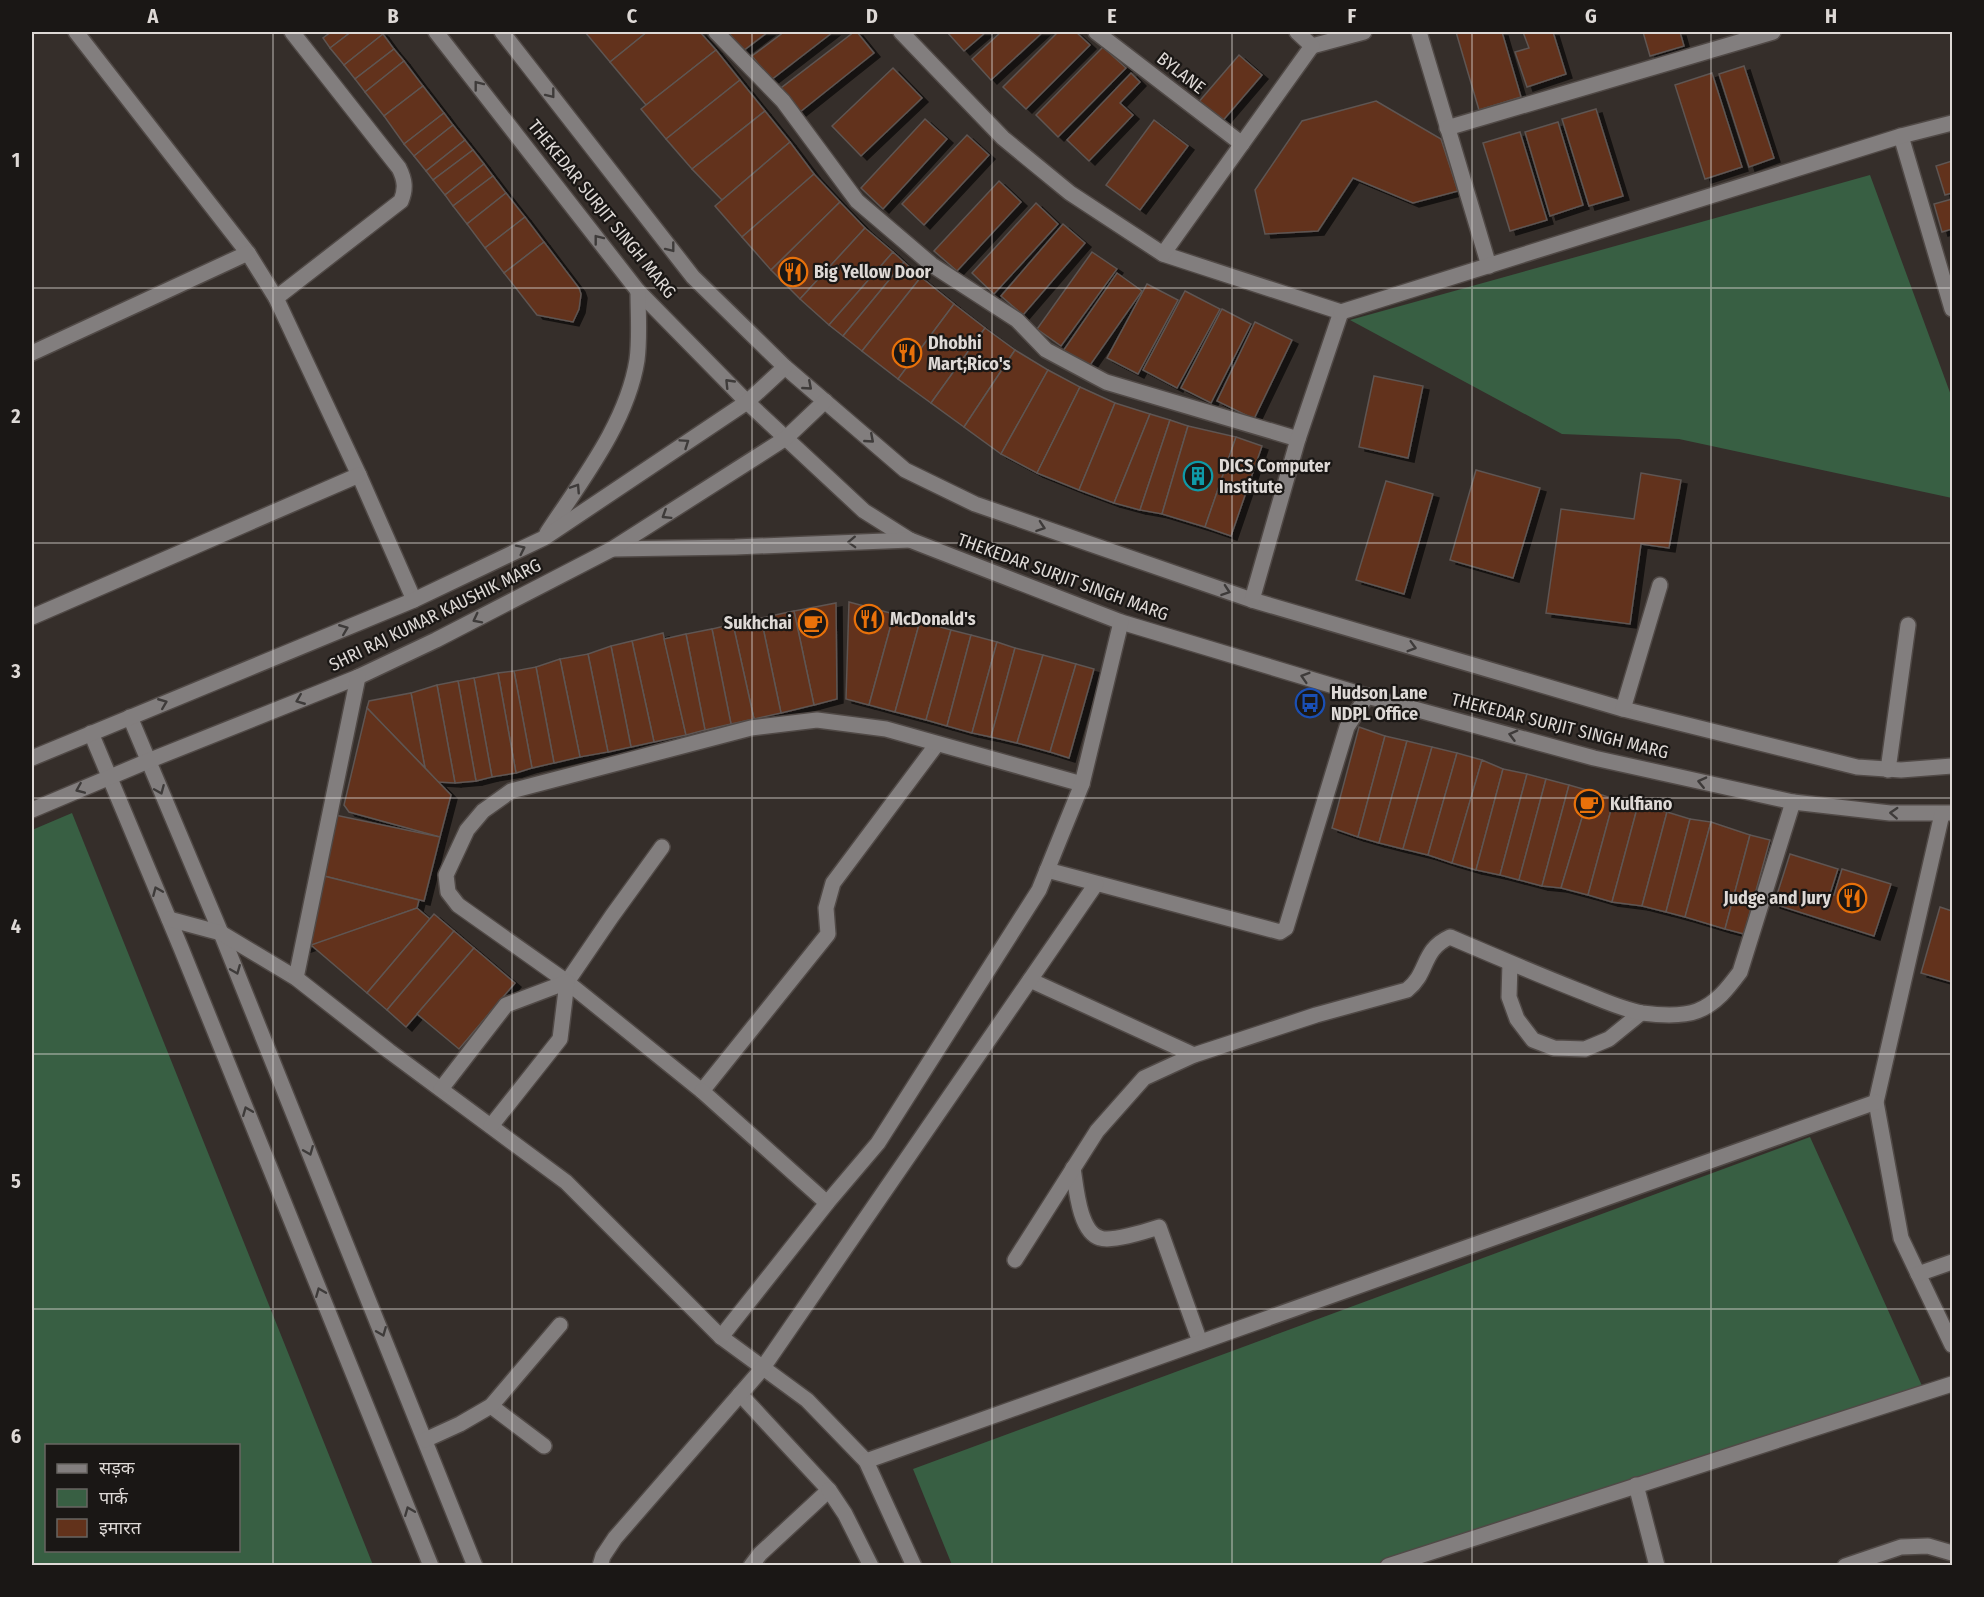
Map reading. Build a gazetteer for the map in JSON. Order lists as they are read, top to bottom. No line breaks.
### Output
{"streets":{"street":["BYLANE","THEKEDAR SURJIT SINGH MARG","SHRI RAJ KUMAR KAUSHIK MARG"]},"crossings":[["THEKEDAR SURJIT SINGH MARG","SHRI RAJ KUMAR KAUSHIK MARG"]],"places":{"restaurant":["Big Yellow Door","Dhobhi Mart;Rico's","McDonald's","Judge and Jury"],"building":["DICS Computer Institute"],"cafe":["Sukhchai","Kulfiano"],"bus stop":["Hudson Lane NDPL Office"]},"legend":["सड़क","पार्क","इमारत"],"grid":{"columns":["A","B","C","D","E","F","G","H"],"rows":["1","2","3","4","5","6"]}}
